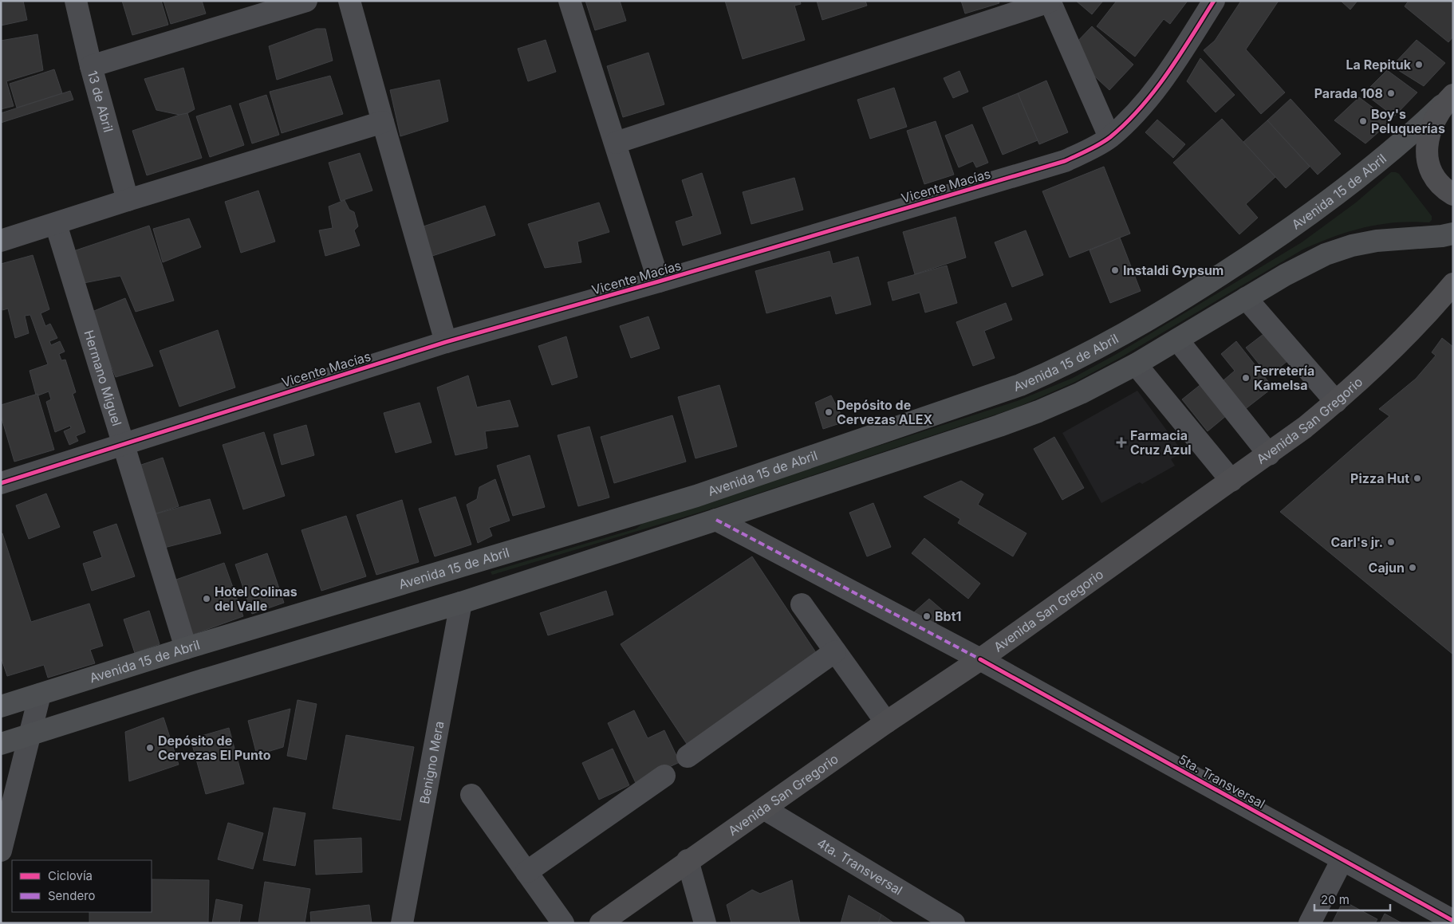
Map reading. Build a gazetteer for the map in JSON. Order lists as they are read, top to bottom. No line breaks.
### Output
{"streets":{"highway":["Avenida San Gregorio"],"main road":["Avenida 15 de Abril"],"street":["13 de Abril","Vicente Macías","Hermano Miguel","Benigno Mera","5ta. Transversal","4ta. Transversal"]},"crossings":[["Vicente Macías","Hermano Miguel"],["Avenida 15 de Abril","Hermano Miguel"],["Avenida San Gregorio","5ta. Transversal"],["Avenida San Gregorio","4ta. Transversal"]],"places":{"other":["La Repituk","Parada 108","Boy's Peluquerías","Instaldi Gypsum","Ferretería Kamelsa","Depósito de Cervezas ALEX","Pizza Hut","Carl's jr.","Cajun","Hotel Colinas del Valle","Bbt1","Depósito de Cervezas El Punto"],"health":["Farmacia Cruz Azul"]},"legend":["Ciclovía","Sendero"],"scale_bar":"20 m"}
